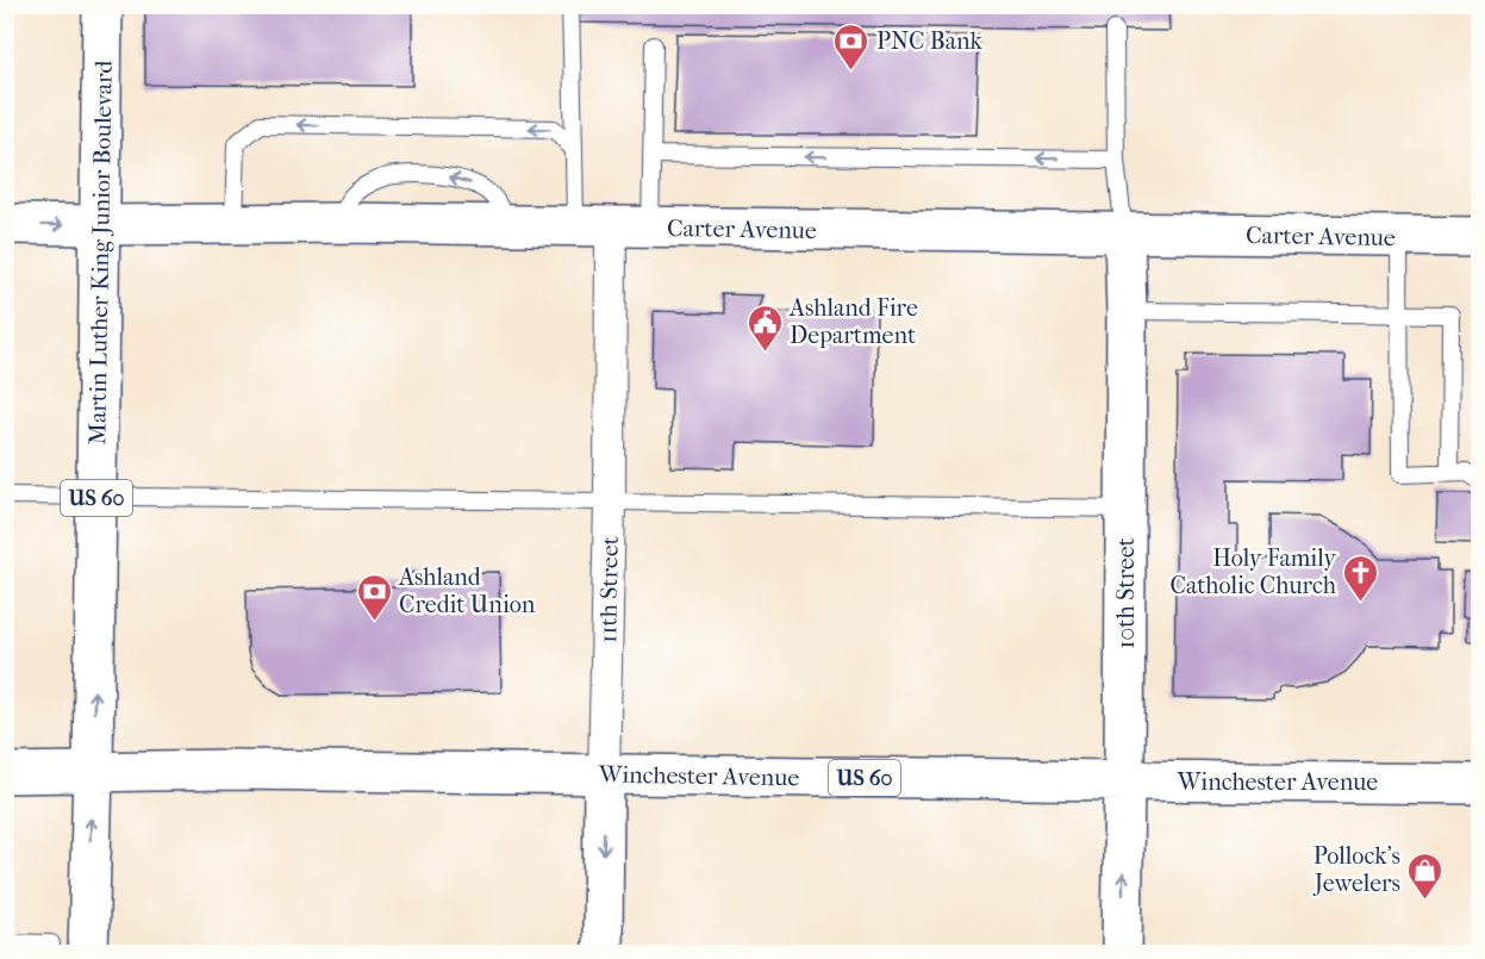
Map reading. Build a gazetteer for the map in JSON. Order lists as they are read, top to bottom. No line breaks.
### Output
{"streets":{"main road":["Carter Avenue","Martin Luther King Junior Boulevard","US 60","11th Street","10th Street","Winchester Avenue"]},"crossings":[["Carter Avenue","Martin Luther King Junior Boulevard"],["Carter Avenue","11th Street"],["Carter Avenue","10th Street"],["Martin Luther King Junior Boulevard","Winchester Avenue"],["11th Street","Winchester Avenue"],["10th Street","Winchester Avenue"]],"one_way":["Martin Luther King Junior Boulevard"],"places":{"bank":["PNC Bank","Ashland Credit Union"],"public building":["Ashland Fire Department"],"church":["Holy Family Catholic Church"],"shop":["Pollock's Jewelers"]}}
